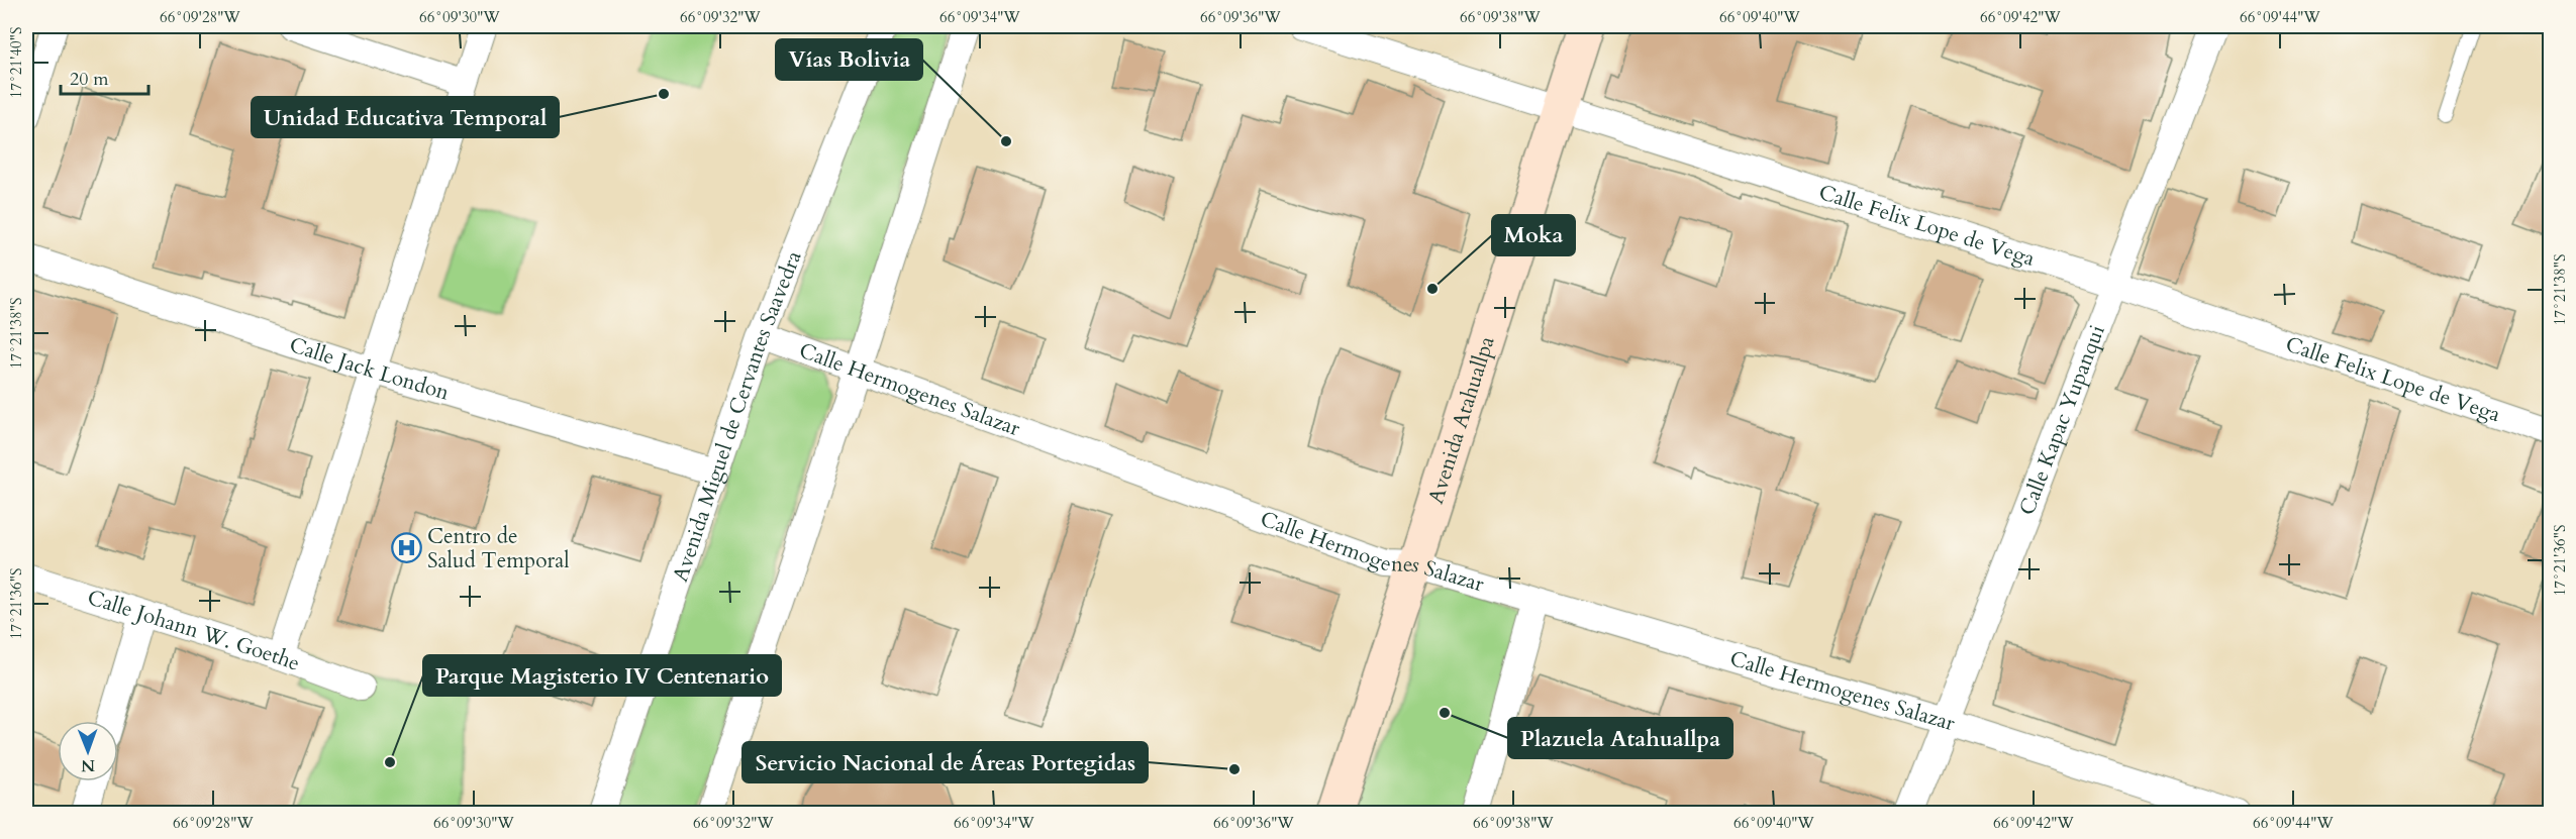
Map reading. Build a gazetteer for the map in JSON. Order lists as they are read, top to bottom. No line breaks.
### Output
{"streets":{"main road":["Avenida Atahuallpa"],"street":["Calle Felix Lope de Vega","Calle Jack London","Calle Hermogenes Salazar","Avenida Miguel de Cervantes Saavedra","Calle Kapac Yupanqui","Calle Johann W. Goethe"]},"crossings":[["Calle Felix Lope de Vega","Calle Kapac Yupanqui"],["Calle Felix Lope de Vega","Avenida Atahuallpa"],["Calle Jack London","Avenida Miguel de Cervantes Saavedra"],["Calle Hermogenes Salazar","Avenida Miguel de Cervantes Saavedra"],["Calle Hermogenes Salazar","Calle Kapac Yupanqui"],["Calle Hermogenes Salazar","Avenida Atahuallpa"]],"places":{"other":["Unidad Educativa Temporal","Vías Bolivia","Moka","Plazuela Atahuallpa","Parque Magisterio IV Centenario","Servicio Nacional de Áreas Portegidas"],"hospital":["Centro de Salud Temporal"]},"scale_bar":"20 m","north":"bottom","coordinates":["66°09'28\"W","66°09'30\"W","66°09'32\"W","66°09'34\"W","66°09'36\"W","66°09'38\"W","66°09'40\"W","66°09'42\"W","66°09'44\"W","17°21'40\"S","17°21'38\"S","17°21'36\"S"]}
